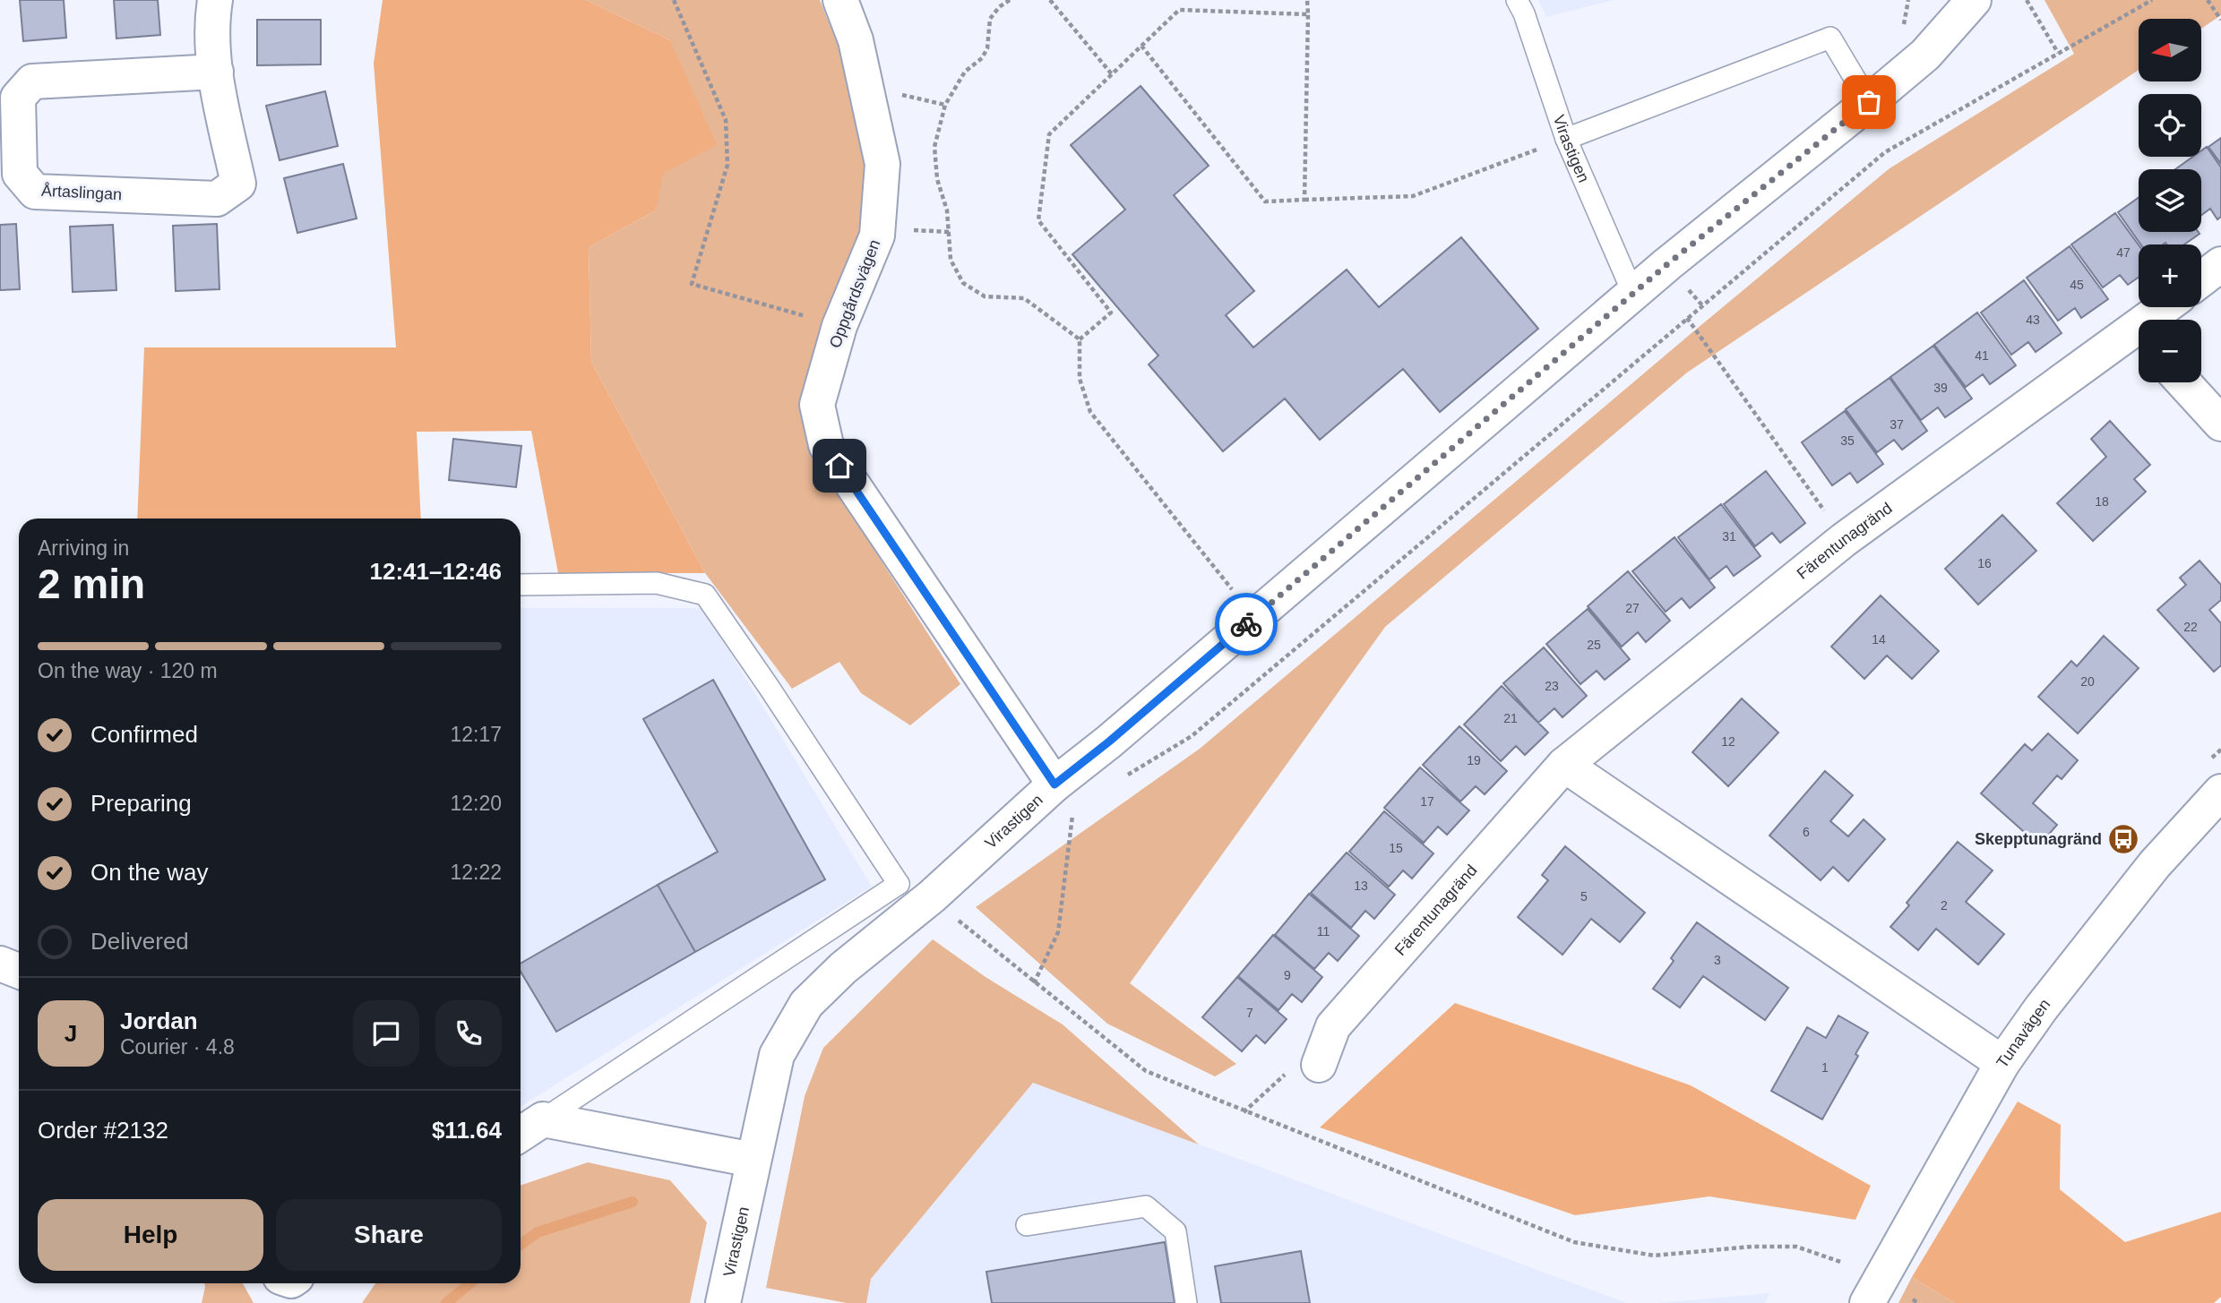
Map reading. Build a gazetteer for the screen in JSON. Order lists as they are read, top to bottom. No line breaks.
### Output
{"streets":{"street":["Virastigen","Årtaslingan","Oppgårdsvägen","Färentunagränd","Tunavägen"]},"crossings":[["Virastigen","Oppgårdsvägen"]],"places":{"bus stop":["Skepptunagränd"]},"house_numbers":["47","45","43","41","39","37","35","18","31","16","27","22","14","25","20","23","21","12","19","17","6","15","13","5","2","11","3","9","7","1"],"north":"left","page":{"map_buttons":["+","−"],"heading":["2 min","Arriving in","12:41–12:46"],"panel":["Jordan","Courier · 4.8","Order #2132","$11.64"],"bar":"On the way · 120 m","list":[["Confirmed","12:17"],["Preparing","12:20"],["On the way","12:22"],"Delivered"],"round":"J","buttons":["Help","Share"]}}
